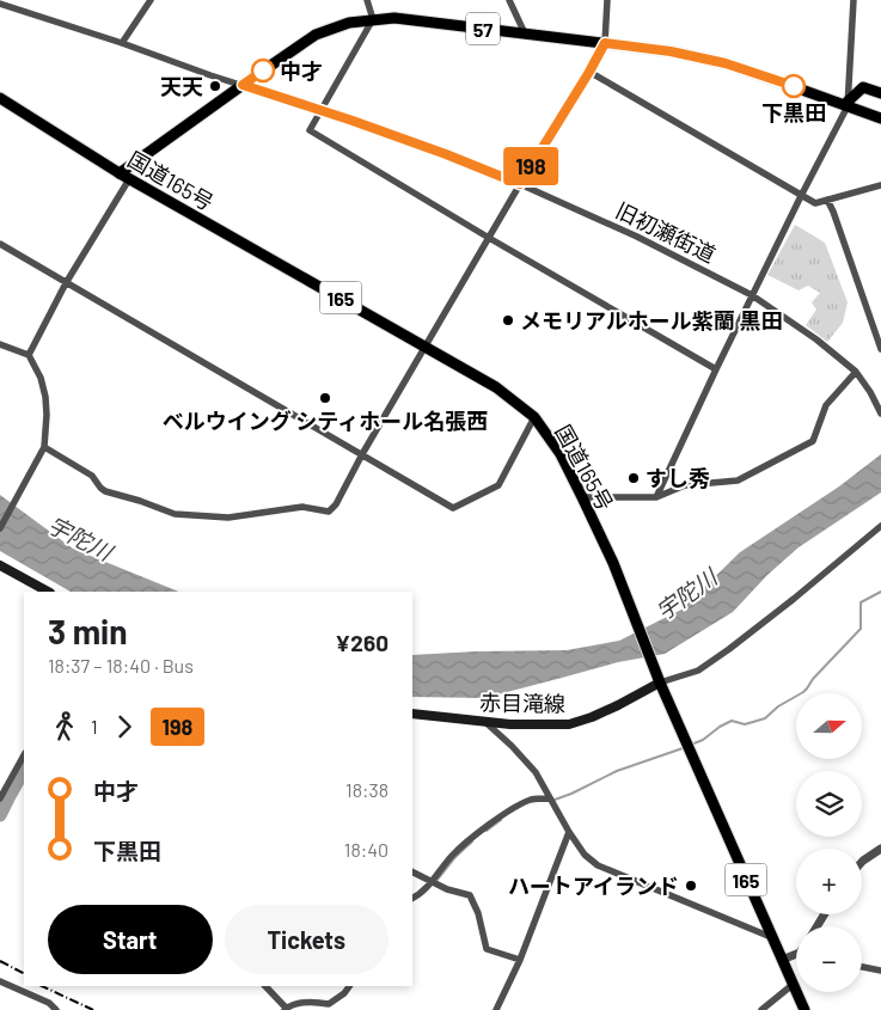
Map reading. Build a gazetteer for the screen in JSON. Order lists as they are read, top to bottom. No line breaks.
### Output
{"streets":{"main road":["57","国道165号","165","赤目滝線"],"street":["旧初瀬街道"]},"crossings":[["57","国道165号"],["57","旧初瀬街道"],["国道165号","赤目滝線"]],"water":["宇陀川"],"places":["中才","天天","下黒田","メモリアルホール紫蘭 黒田","ベルウイング シティホール名張西","すし秀","ハートアイランド"],"lines":["bus line 198"],"north":"right","page":{"on_map":"198","heading":["3 min","18:37 – 18:40 · Bus","¥260"],"map_buttons":["+","−"],"legs":["1","198"],"list":[{"name":"中才","value":"18:38"},{"name":"下黒田","value":"18:40"}],"buttons":["Start","Tickets"]}}
